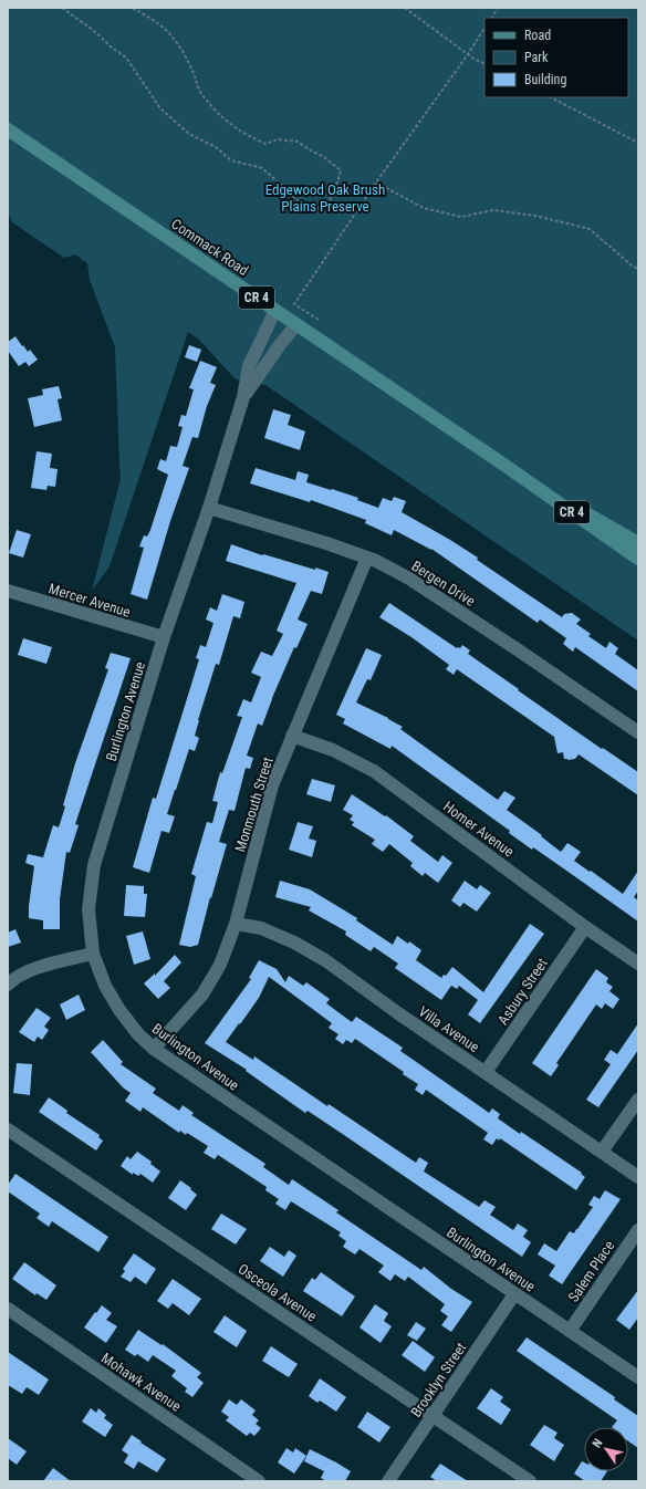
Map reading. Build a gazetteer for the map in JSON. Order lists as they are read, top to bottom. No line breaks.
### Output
{"streets":{"main road":["Commack Road","CR 4"],"street":["Bergen Drive","Mercer Avenue","Burlington Avenue","Monmouth Street","Homer Avenue","Asbury Street","Villa Avenue","Salem Place","Osceola Avenue","Brooklyn Street","Mohawk Avenue"]},"crossings":[["Commack Road","Burlington Avenue"],["Bergen Drive","Burlington Avenue"],["Bergen Drive","Monmouth Street"],["Mercer Avenue","Burlington Avenue"],["Burlington Avenue","Monmouth Street"],["Burlington Avenue","Salem Place"],["Burlington Avenue","Brooklyn Street"],["Monmouth Street","Homer Avenue"],["Monmouth Street","Villa Avenue"],["Homer Avenue","Asbury Street"],["Asbury Street","Villa Avenue"],["Osceola Avenue","Brooklyn Street"]],"parks":["Edgewood Oak Brush Plains Preserve"],"legend":["Road","Park","Building"],"north":"top left"}
